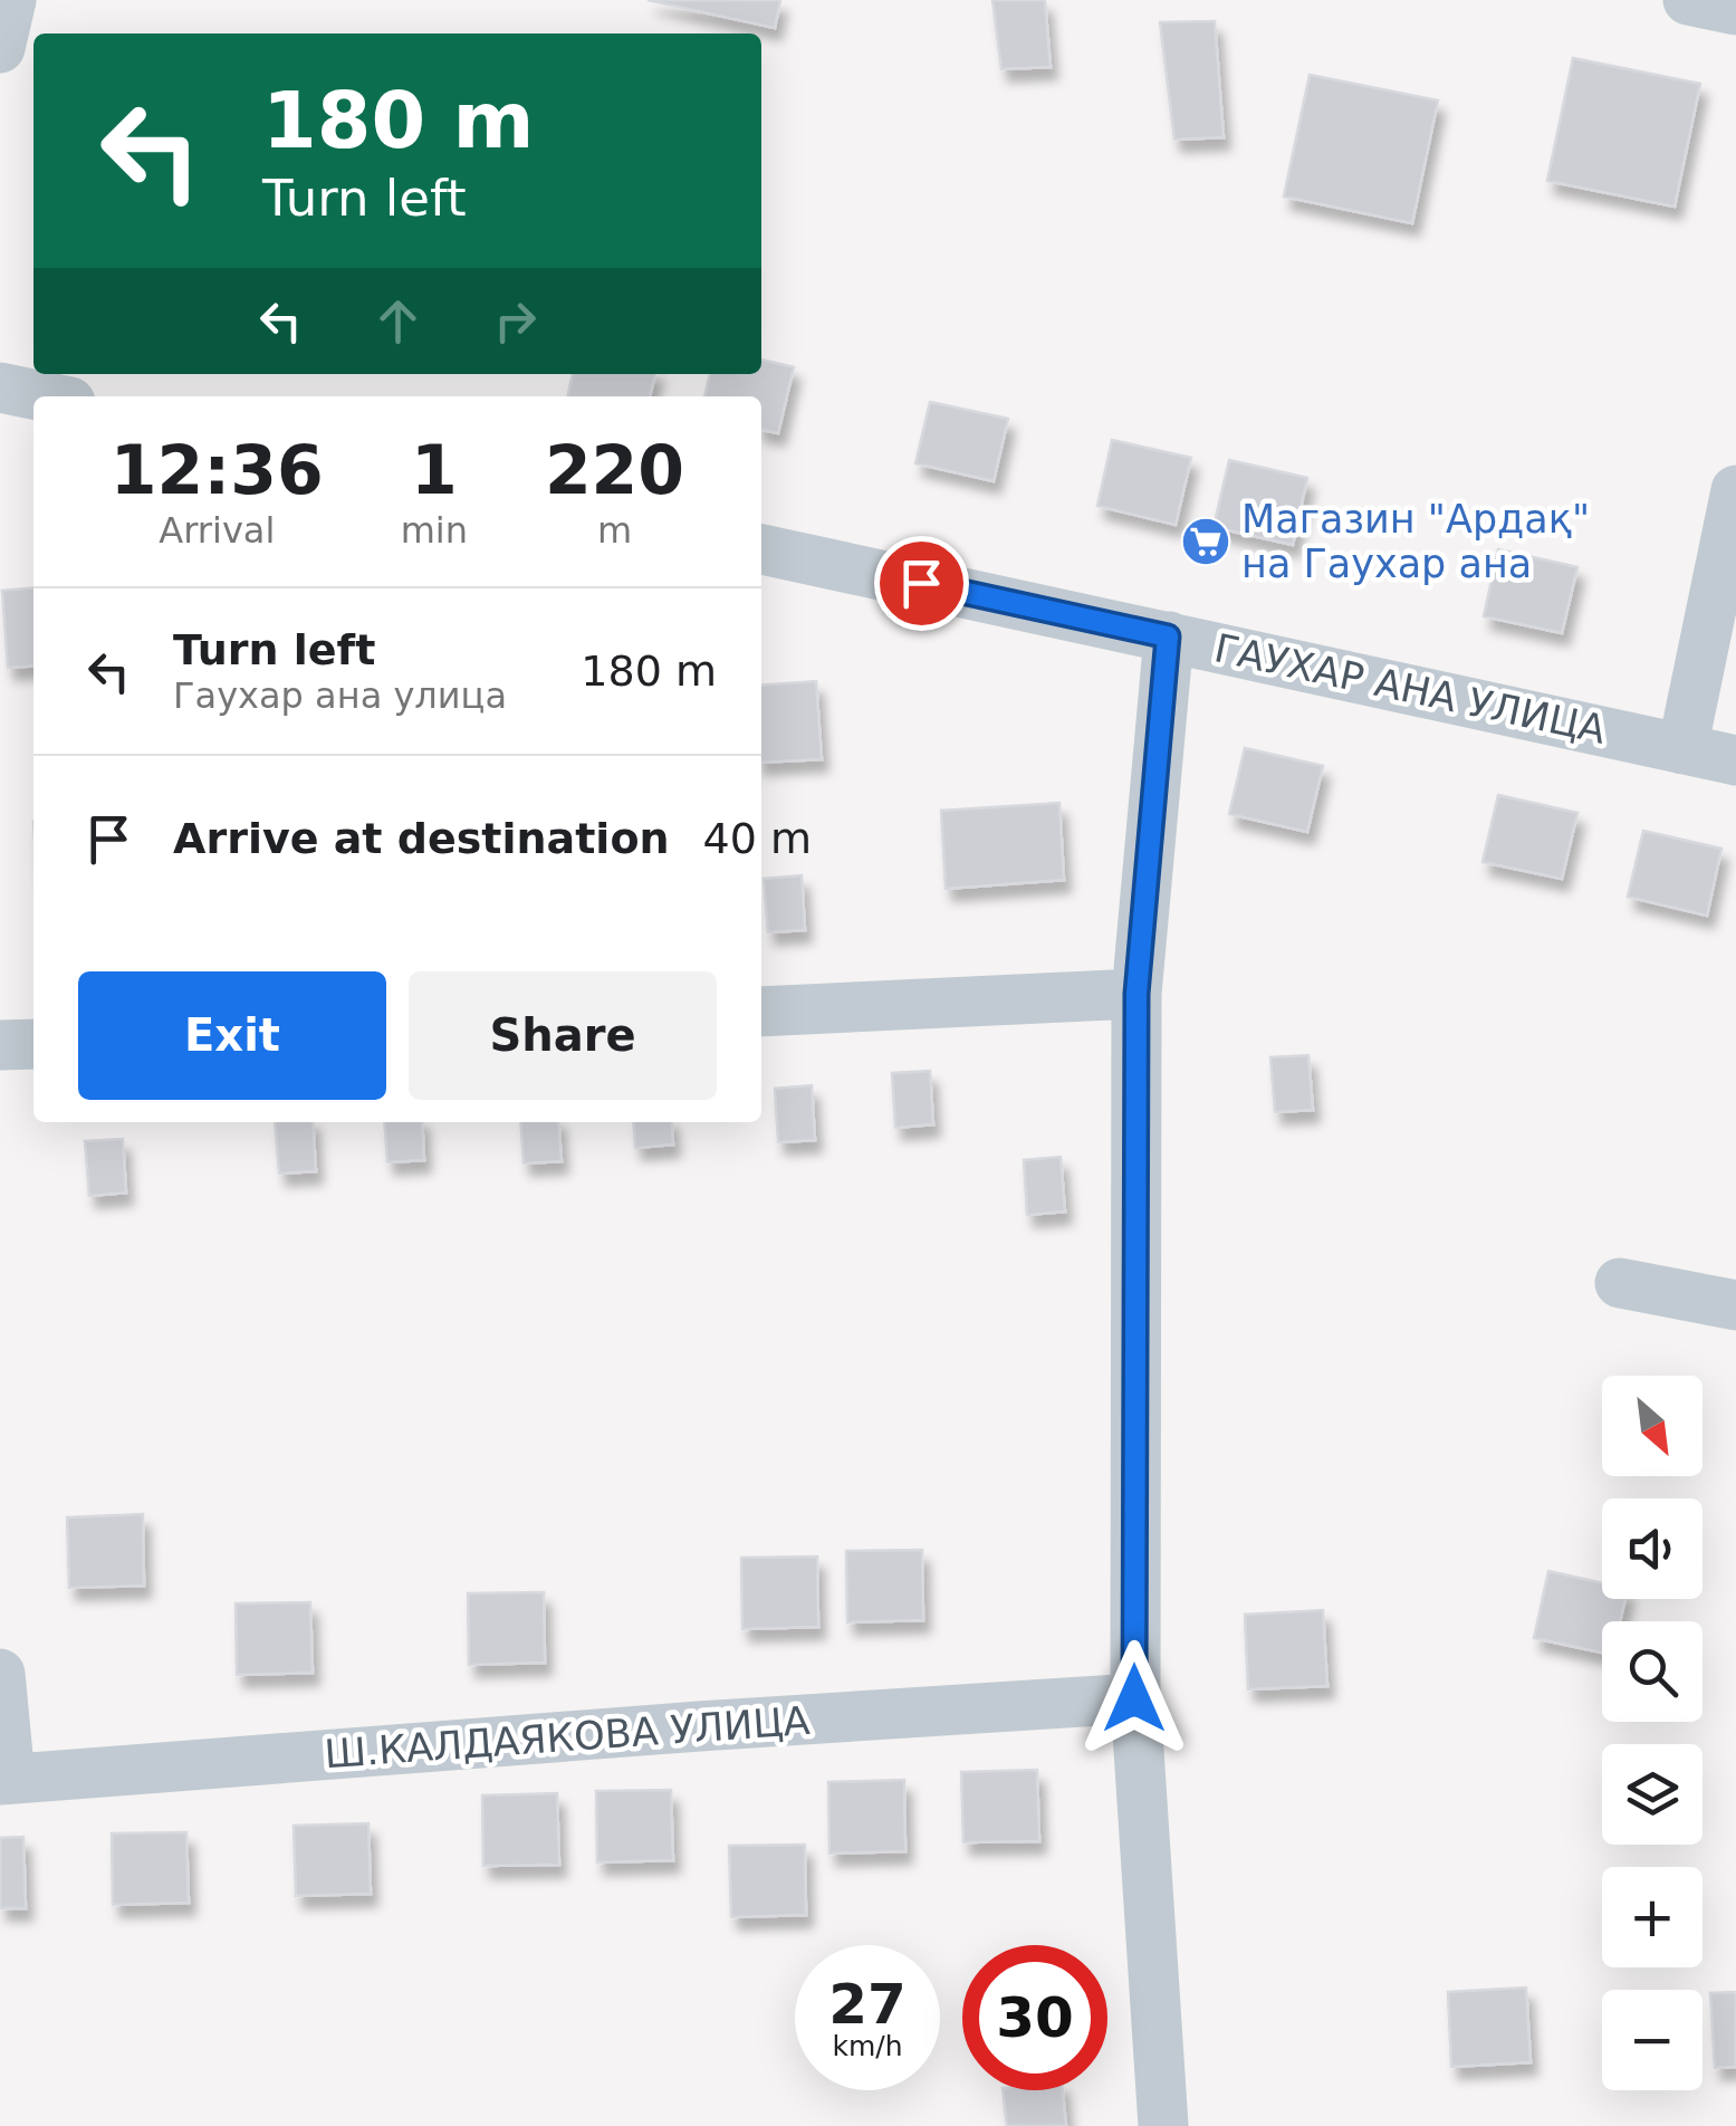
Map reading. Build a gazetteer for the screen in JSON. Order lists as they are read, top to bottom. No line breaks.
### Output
{"streets":{"street":["ГАУХАР АНА УЛИЦА","Ш.КАЛДАЯКОВА УЛИЦА"]},"places":{"supermarket":["Магазин \"Ардақ\" на Гаухар ана"]},"north":"bottom right","page":{"turn":["180 m","Turn left"],"eta":["12:36","Arrival","1","min","220","m"],"list":[{"name":"Turn left","note":"Гаухар ана улица","value":"180 m"},{"name":"Arrive at destination","value":"40 m"}],"buttons":["Exit","Share"],"map_buttons":["+","−"],"speed":"27 km/h","limit":"30"}}
